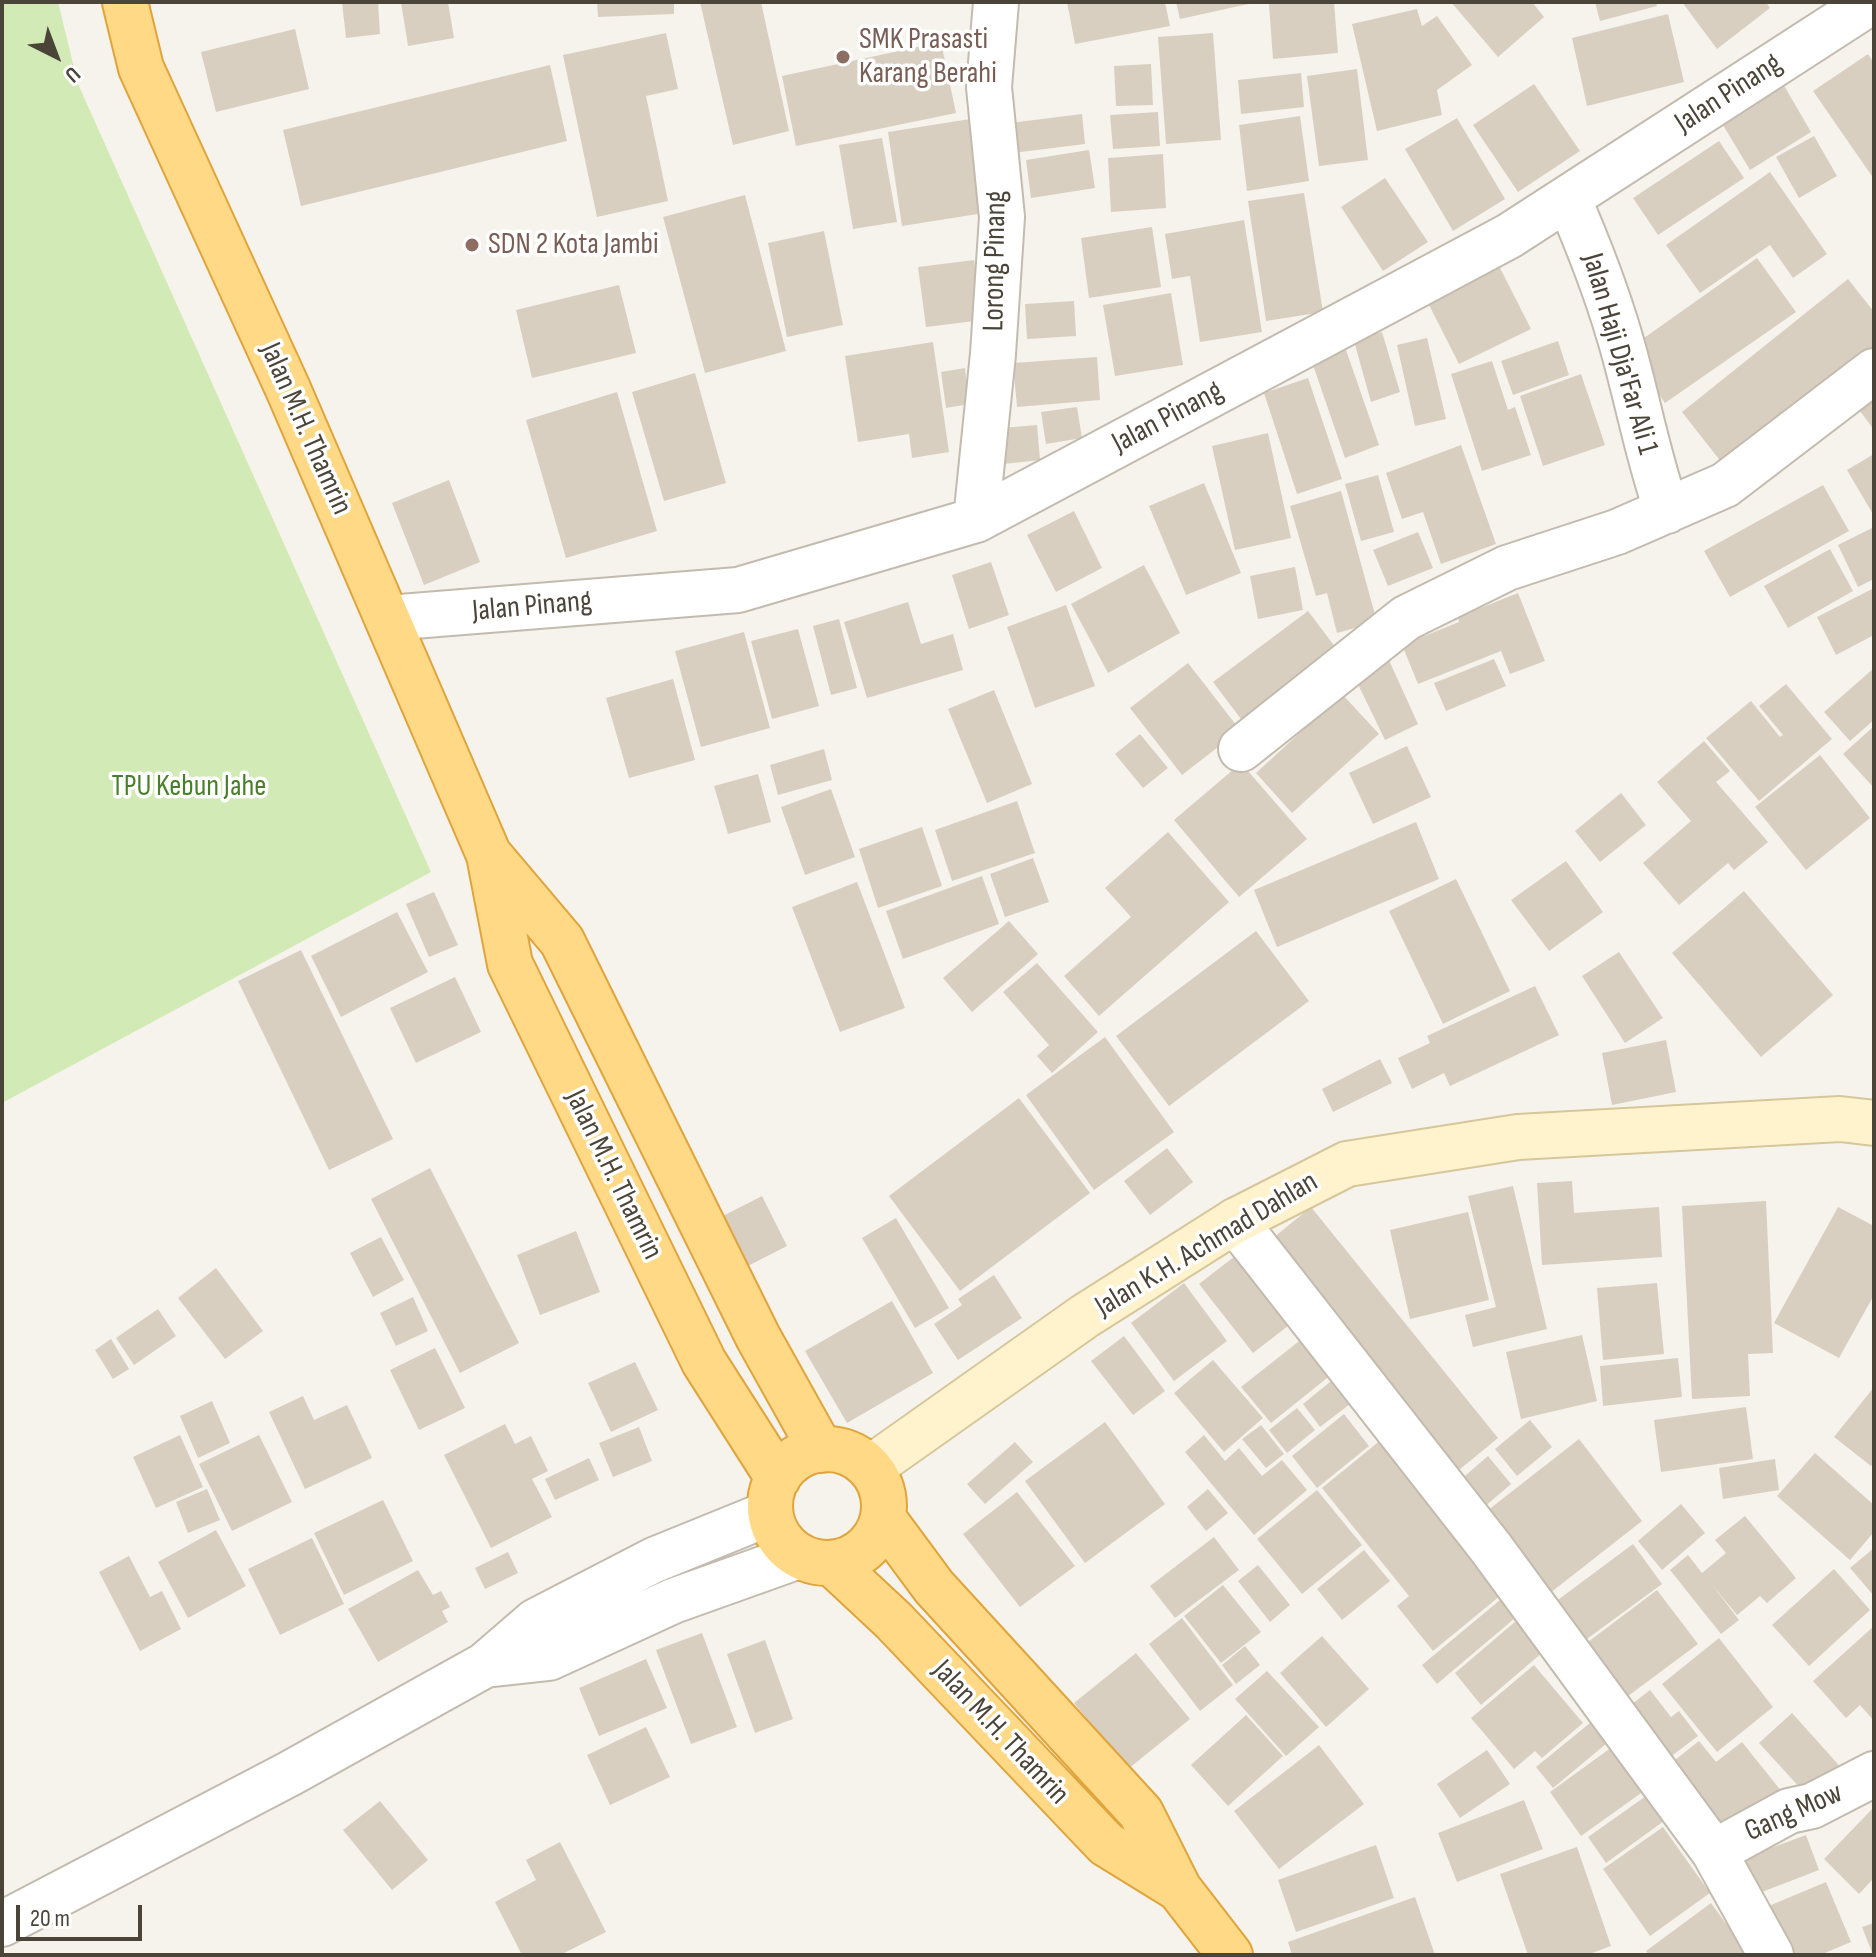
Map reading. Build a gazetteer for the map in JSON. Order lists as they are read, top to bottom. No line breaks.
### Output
{"streets":{"highway":["Jalan M.H. Thamrin"],"main road":["Jalan K.H. Achmad Dahlan"],"street":["Jalan Pinang","Lorong Pinang","Jalan Haji Dja'Far Ali 1","Gang Mow"]},"crossings":[["Jalan Pinang","Lorong Pinang"],["Jalan Pinang","Jalan Haji Dja'Far Ali 1"],["Jalan Pinang","Jalan M.H. Thamrin"],["Jalan M.H. Thamrin","Jalan K.H. Achmad Dahlan"]],"parks":["TPU Kebun Jahe"],"places":["SMK Prasasti Karang Berahi","SDN 2 Kota Jambi"],"scale_bar":"20 m","north":"bottom right"}
